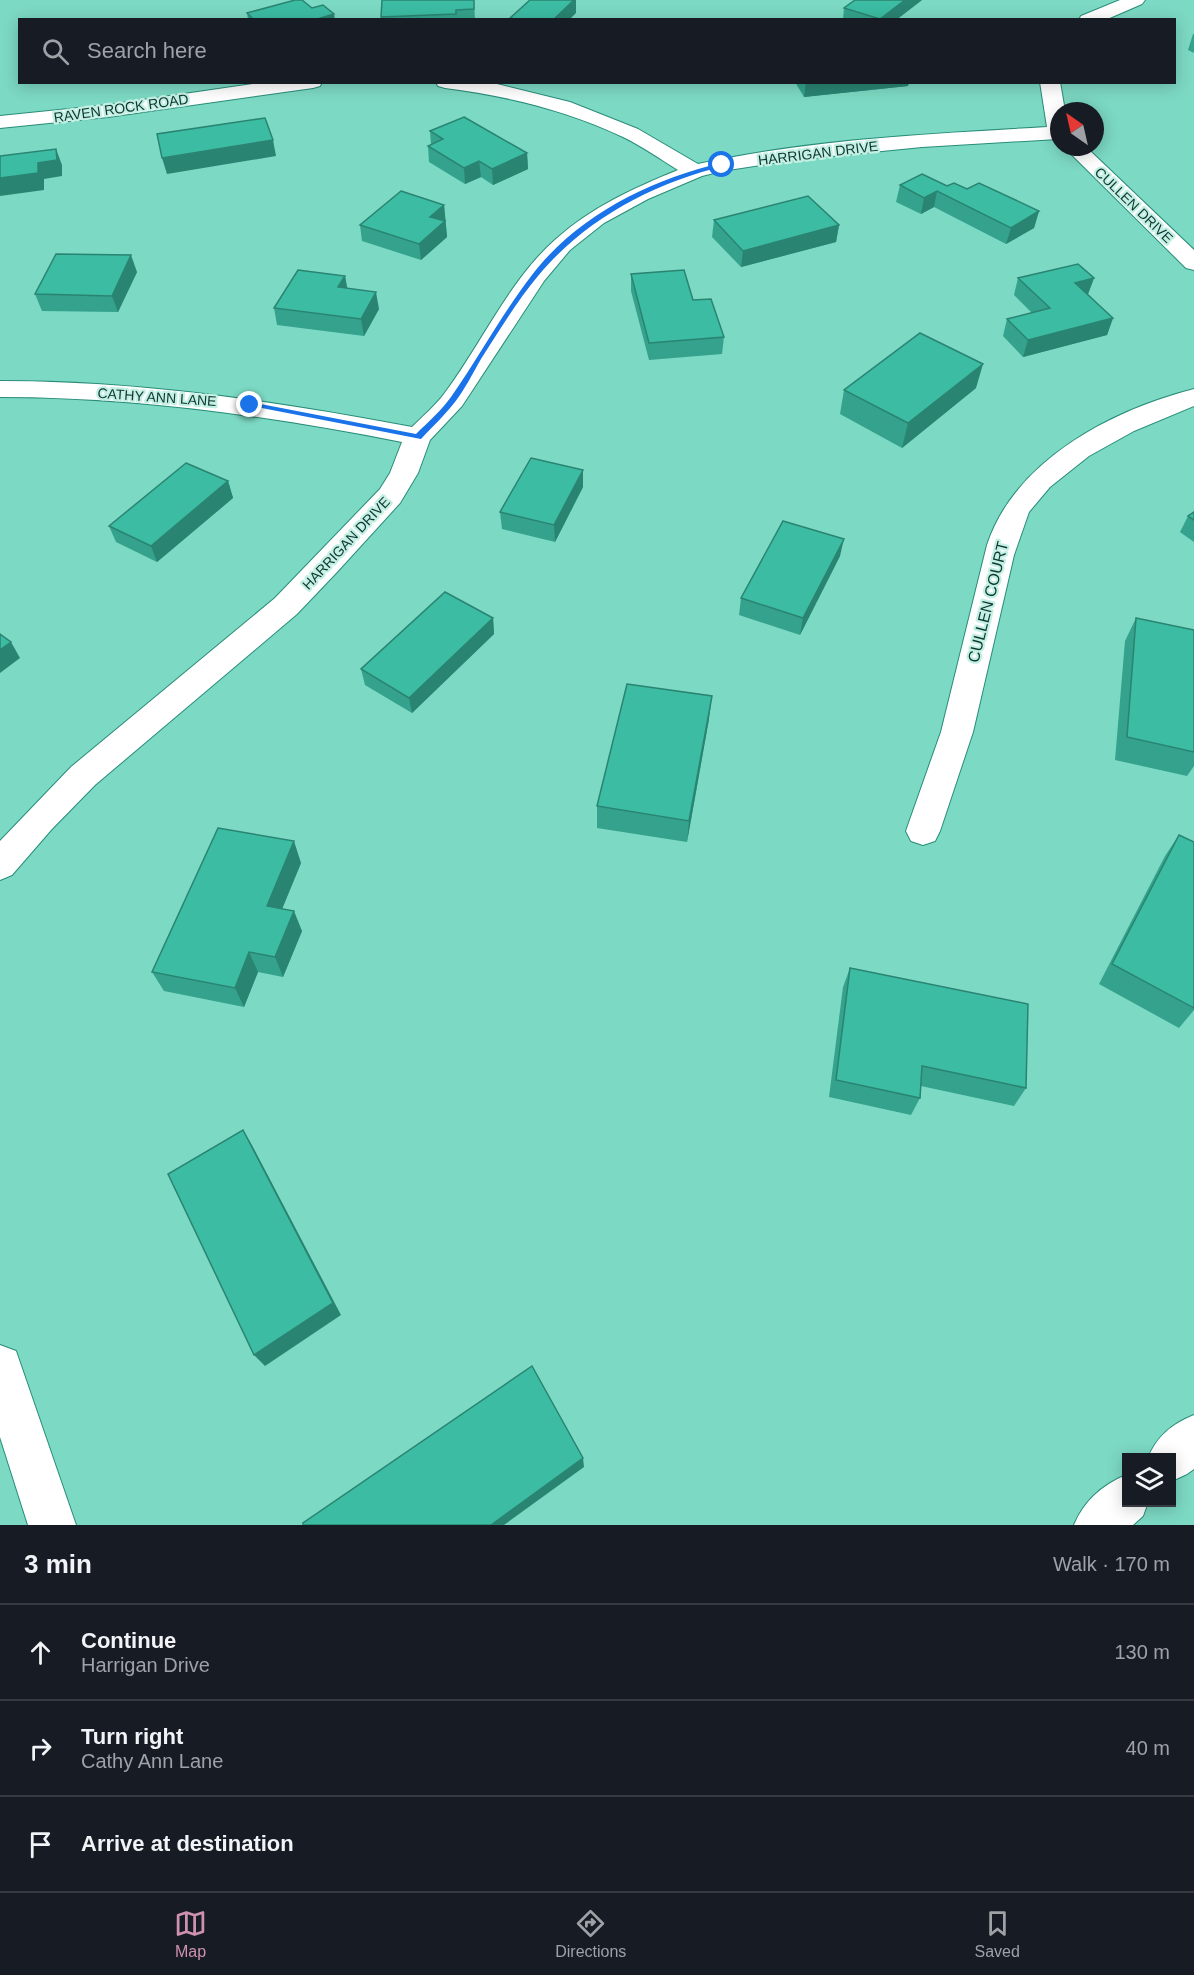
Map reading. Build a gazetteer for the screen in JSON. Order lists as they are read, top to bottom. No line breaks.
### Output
{"streets":{"street":["RAVEN ROCK ROAD","HARRIGAN DRIVE","CULLEN DRIVE","CATHY ANN LANE","CULLEN COURT"]},"crossings":[["HARRIGAN DRIVE","CATHY ANN LANE"]],"north":"top left","page":{"search":"Search here","heading":["3 min","Walk · 170 m"],"list":[["Continue","Harrigan Drive","130 m"],["Turn right","Cathy Ann Lane","40 m"],"Arrive at destination"],"nav":["Map","Directions","Saved"]}}
